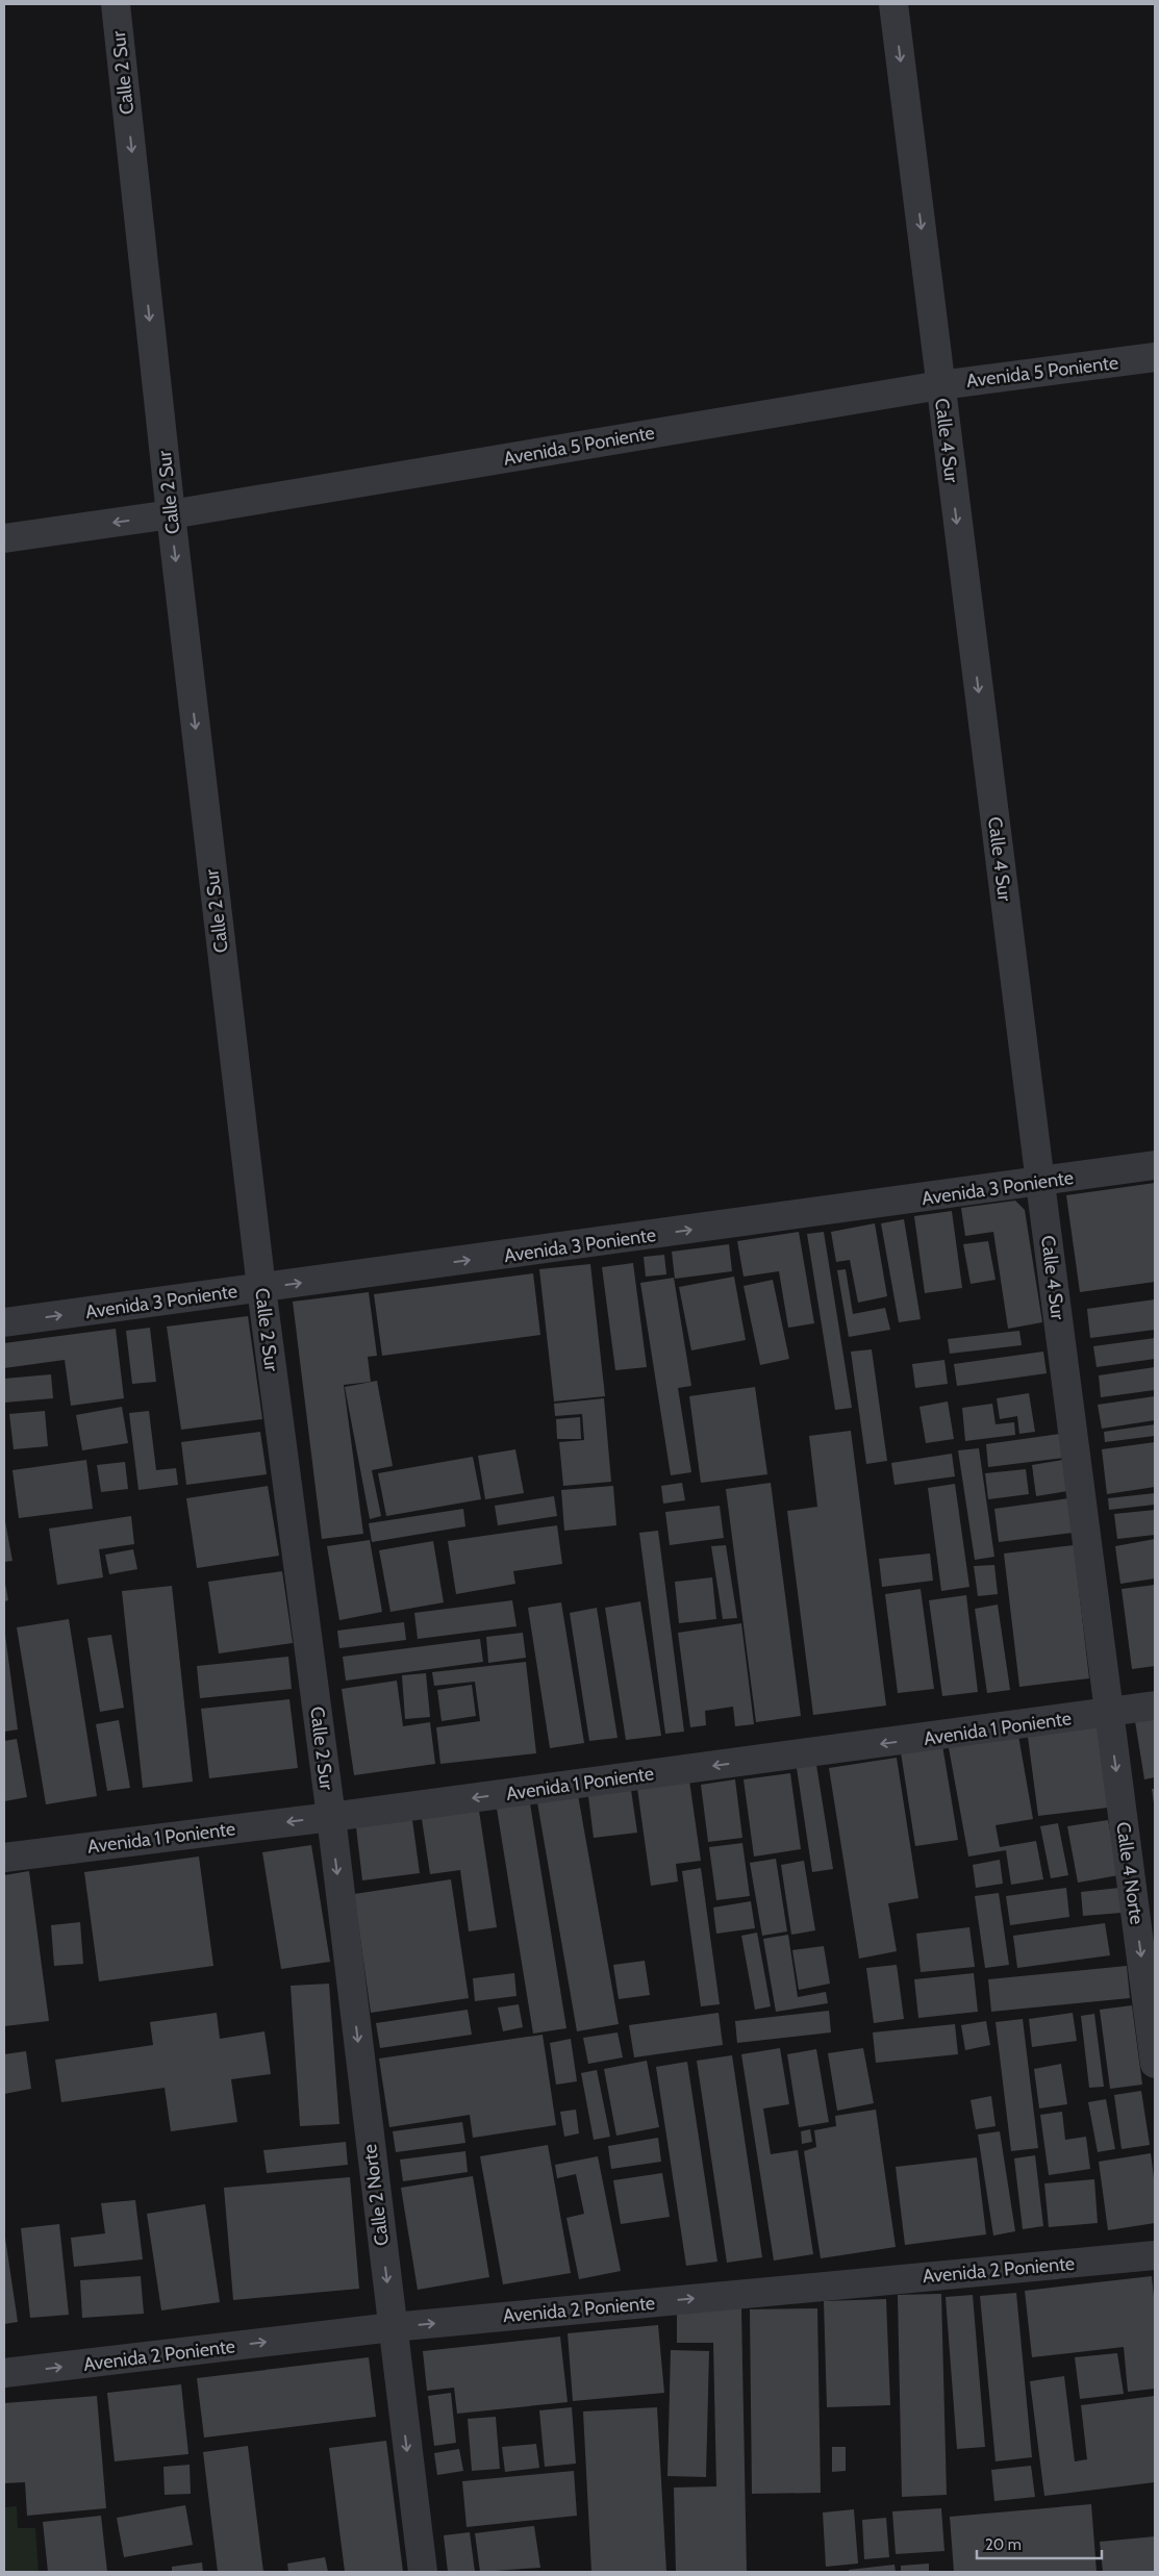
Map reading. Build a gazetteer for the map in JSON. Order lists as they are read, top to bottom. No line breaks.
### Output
{"streets":{"street":["Calle 2 Sur","Avenida 5 Poniente","Calle 4 Sur","Avenida 3 Poniente","Avenida 1 Poniente","Calle 4 Norte","Calle 2 Norte","Avenida 2 Poniente"]},"crossings":[["Calle 2 Sur","Avenida 5 Poniente"],["Calle 2 Sur","Avenida 3 Poniente"],["Calle 2 Sur","Avenida 1 Poniente"],["Calle 2 Sur","Calle 2 Norte"],["Avenida 5 Poniente","Calle 4 Sur"],["Calle 4 Sur","Avenida 3 Poniente"],["Calle 4 Sur","Avenida 1 Poniente"],["Calle 4 Sur","Calle 4 Norte"],["Avenida 1 Poniente","Calle 4 Norte"],["Avenida 1 Poniente","Calle 2 Norte"],["Calle 2 Norte","Avenida 2 Poniente"]],"one_way":["Calle 2 Sur","Calle 4 Sur","Avenida 3 Poniente","Avenida 1 Poniente","Calle 4 Norte","Calle 2 Norte","Avenida 2 Poniente"],"scale_bar":"20 m"}
